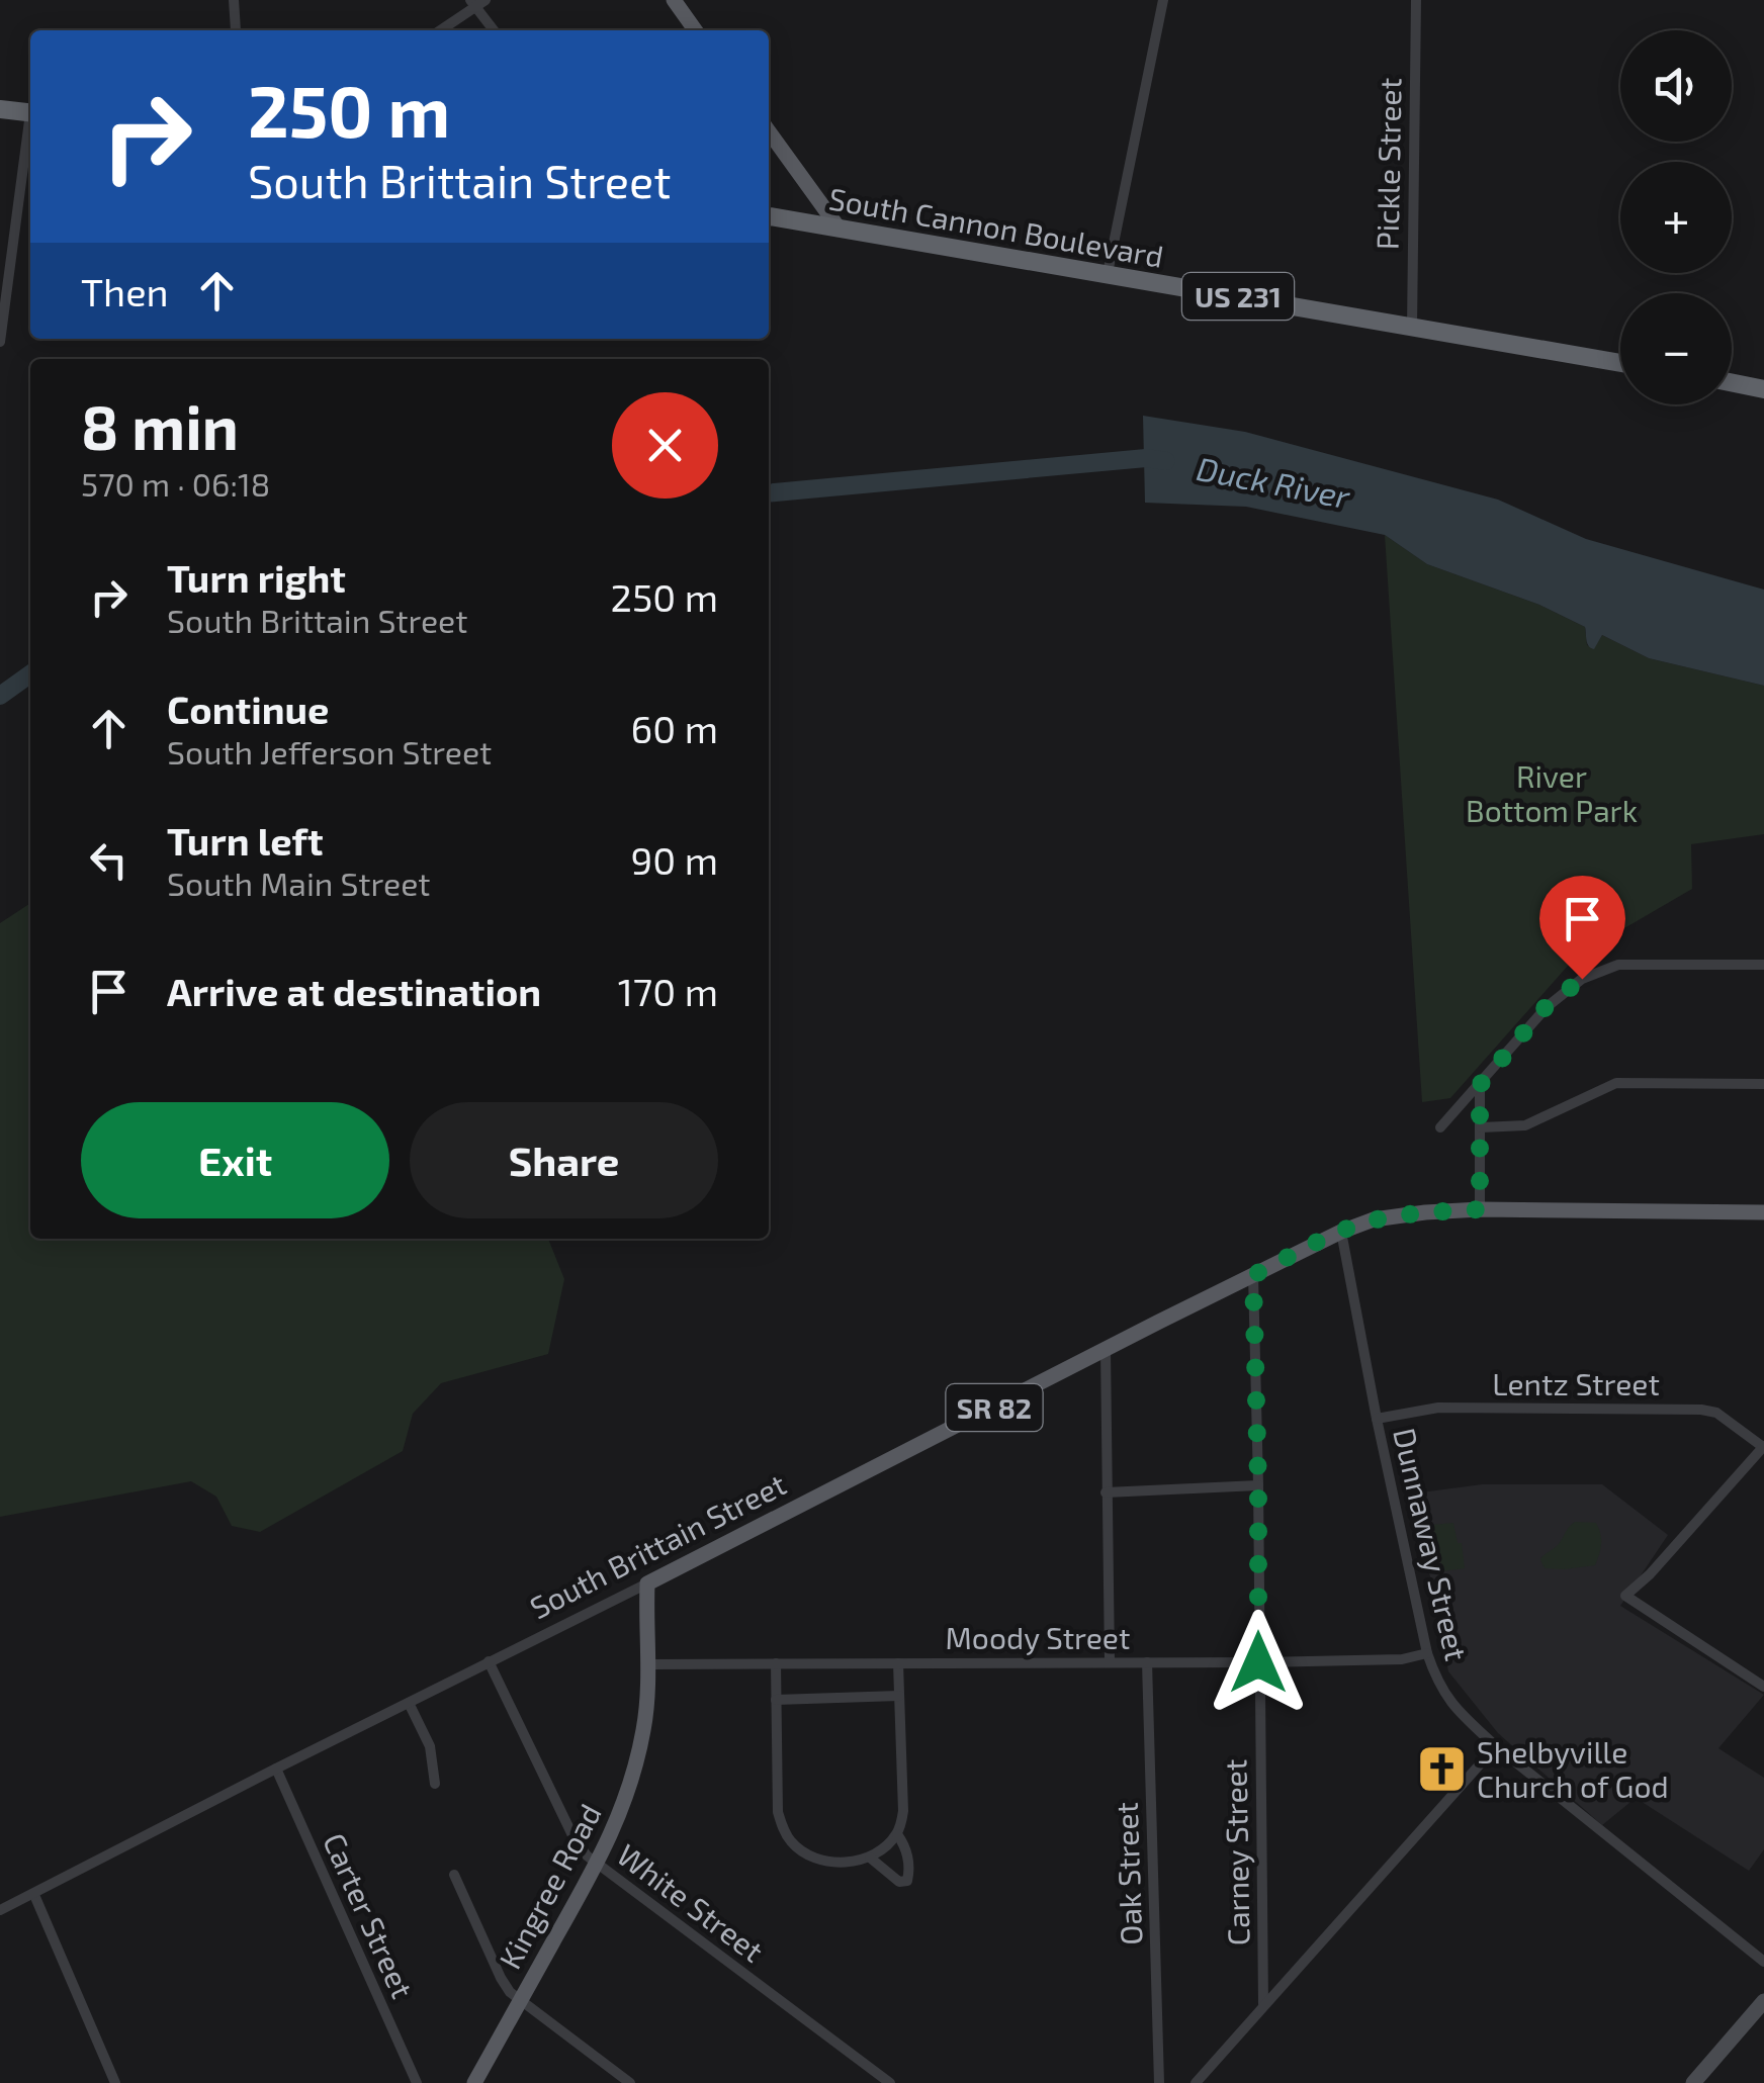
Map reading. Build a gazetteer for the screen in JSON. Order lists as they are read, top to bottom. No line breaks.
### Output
{"streets":{"highway":["South Cannon Boulevard","US 231"],"main road":["SR 82","South Brittain Street","Kingree Road"],"street":["Pickle Street","Lentz Street","Dunnaway Street","Moody Street","Carney Street","Oak Street","White Street","Carter Street"]},"crossings":[["Pickle Street","South Cannon Boulevard"],["Lentz Street","Dunnaway Street"],["SR 82","Dunnaway Street"],["SR 82","South Brittain Street"],["Dunnaway Street","South Brittain Street"],["Dunnaway Street","Moody Street"],["South Brittain Street","Carney Street"],["South Brittain Street","Kingree Road"],["South Brittain Street","White Street"],["South Brittain Street","Carter Street"],["Moody Street","Carney Street"],["Moody Street","Oak Street"],["Moody Street","Kingree Road"],["Kingree Road","White Street"]],"water":["Duck River"],"parks":["River Bottom Park"],"places":{"church":["Shelbyville Church of God"]},"page":{"map_buttons":["+","−"],"turn":["250 m","South Brittain Street"],"then":"Then","heading":["8 min","570 m · 06:18"],"list":[{"name":"Turn right","note":"South Brittain Street","value":"250 m"},{"name":"Continue","note":"South Jefferson Street","value":"60 m"},{"name":"Turn left","note":"South Main Street","value":"90 m"},{"name":"Arrive at destination","value":"170 m"}],"buttons":["Exit","Share"]}}
